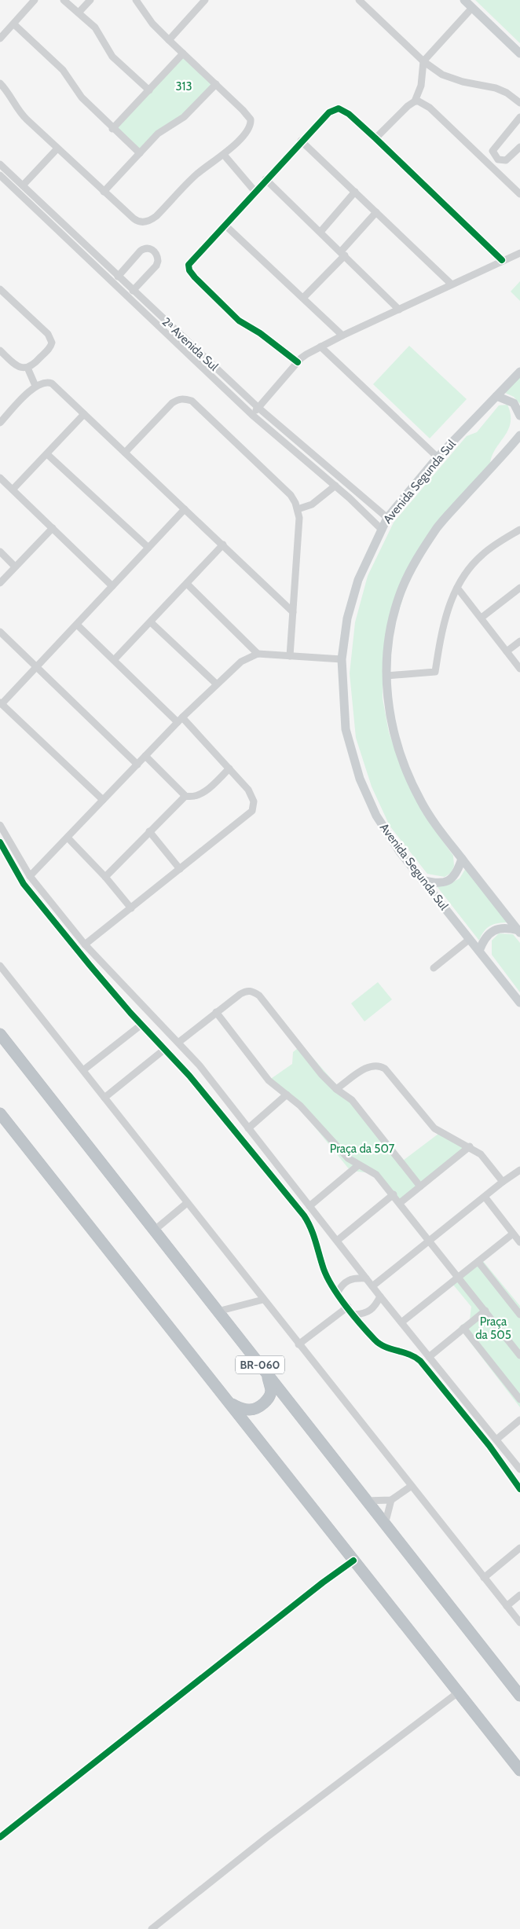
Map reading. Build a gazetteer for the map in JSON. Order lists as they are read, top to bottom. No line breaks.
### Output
{"streets":{"highway":["BR-060"],"main road":["Avenida Segunda Sul"],"street":["2ᵃ Avenida Sul"]},"crossings":[["2ᵃ Avenida Sul","Avenida Segunda Sul"]],"parks":["313","Praça da 507","Praça da 505"]}
